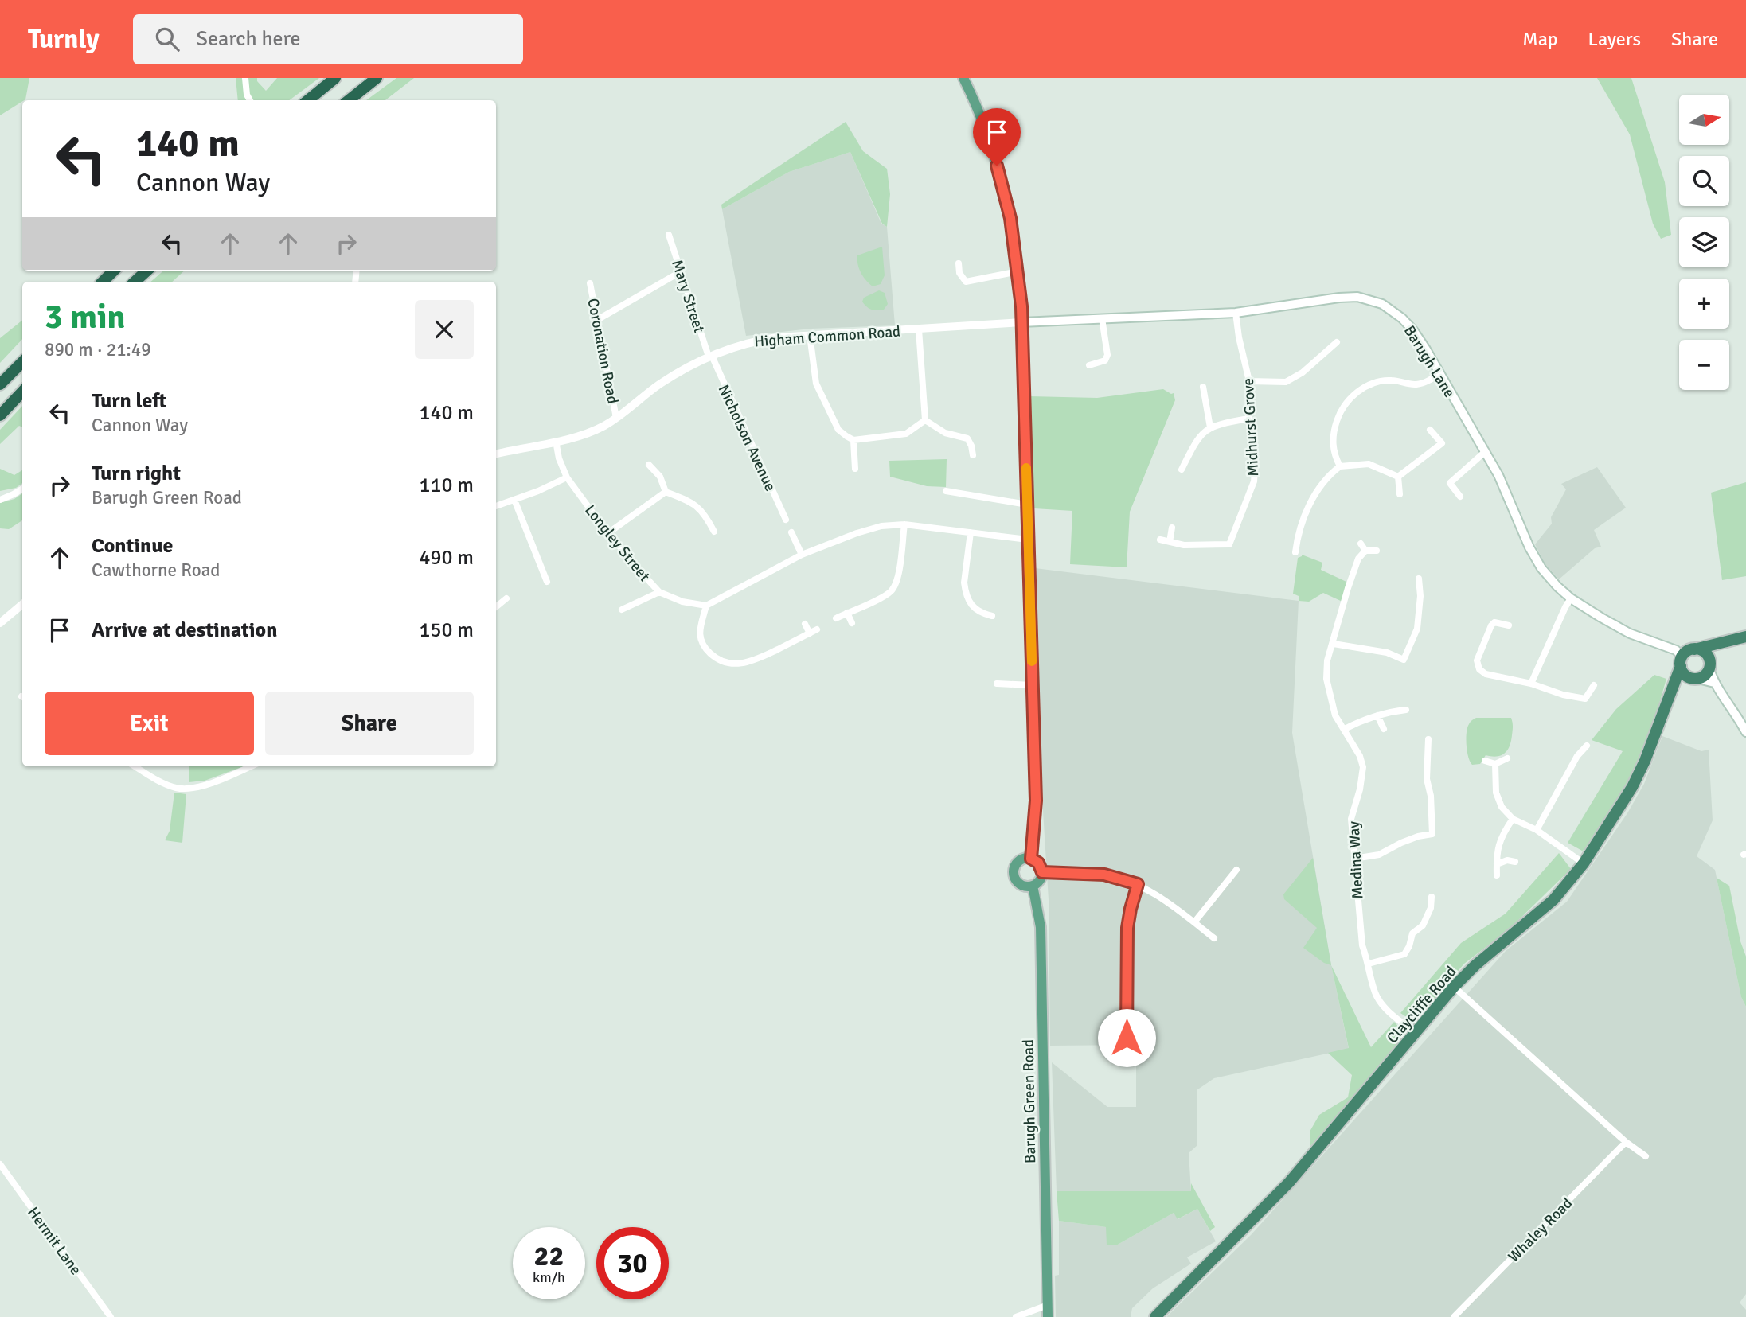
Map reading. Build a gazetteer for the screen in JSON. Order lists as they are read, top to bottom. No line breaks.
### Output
{"streets":{"highway":["Claycliffe Road"],"main road":["Barugh Lane","Barugh Green Road"],"street":["Mary Street","Higham Common Road","Coronation Road","Midhurst Grove","Nicholson Avenue","Longley Street","Medina Way","Whaley Road","Hermit Lane"]},"crossings":[["Mary Street","Higham Common Road"],["Mary Street","Nicholson Avenue"],["Higham Common Road","Coronation Road"],["Higham Common Road","Barugh Lane"],["Higham Common Road","Nicholson Avenue"],["Higham Common Road","Longley Street"],["Barugh Lane","Midhurst Grove"],["Barugh Lane","Claycliffe Road"],["Medina Way","Claycliffe Road"]],"north":"right","page":{"header":"Turnly","search":"Search here","nav":["Map","Layers","Share"],"map_buttons":["+","−"],"turn":["140 m","Cannon Way"],"heading":["3 min","890 m · 21:49"],"list":[{"name":"Turn left","note":"Cannon Way","value":"140 m"},{"name":"Turn right","note":"Barugh Green Road","value":"110 m"},{"name":"Continue","note":"Cawthorne Road","value":"490 m"},{"name":"Arrive at destination","value":"150 m"}],"buttons":["Exit","Share"],"speed":"22 km/h","limit":"30"}}
